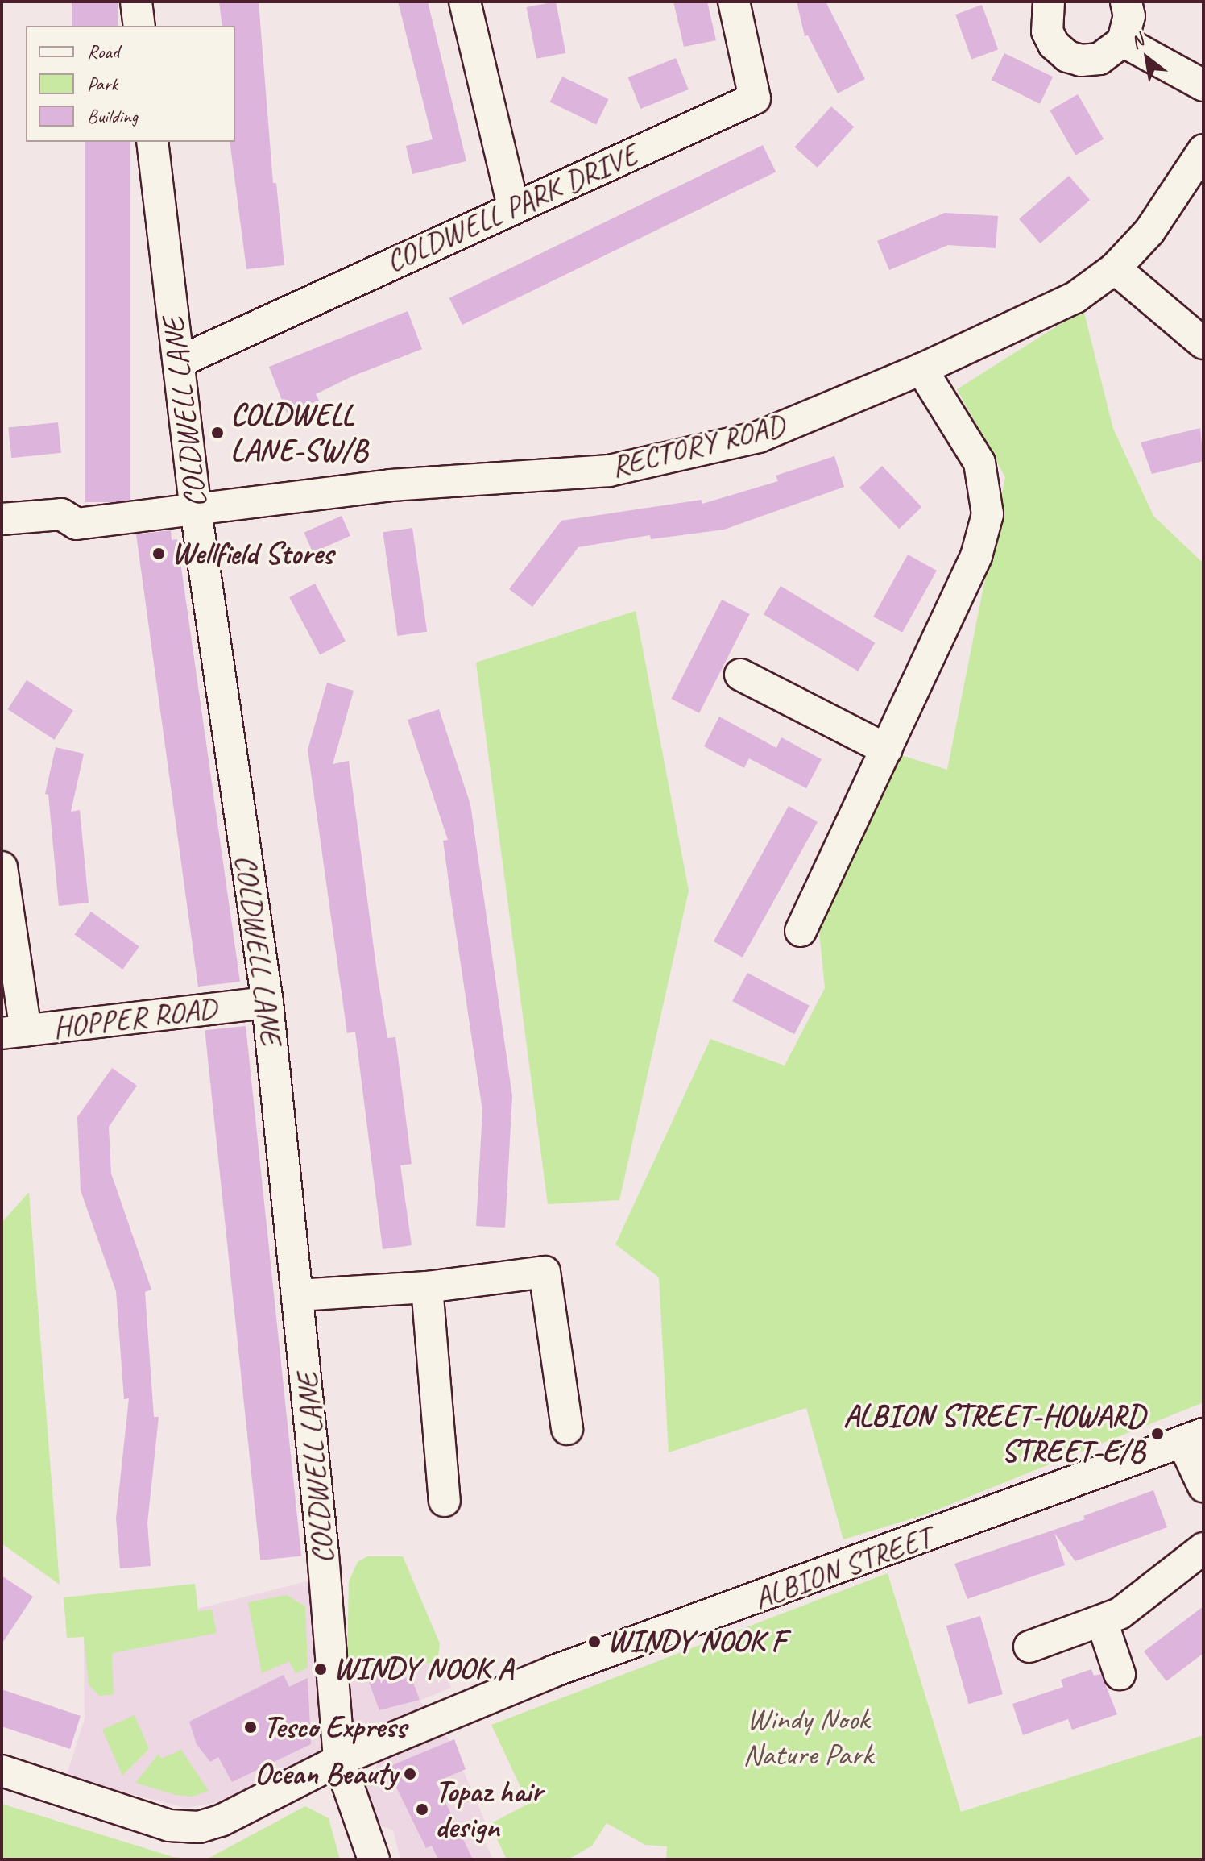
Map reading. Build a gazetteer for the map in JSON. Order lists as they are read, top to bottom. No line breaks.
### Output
{"streets":{"street":["COLDWELL PARK DRIVE","COLDWELL LANE","RECTORY ROAD","HOPPER ROAD","ALBION STREET"]},"crossings":[["COLDWELL PARK DRIVE","COLDWELL LANE"],["COLDWELL LANE","RECTORY ROAD"],["COLDWELL LANE","HOPPER ROAD"],["COLDWELL LANE","ALBION STREET"]],"parks":["Windy Nook Nature Park"],"places":["COLDWELL LANE-SW/B","Wellfield Stores","ALBION STREET-HOWARD STREET-E/B","WINDY NOOK F","WINDY NOOK A","Tesco Express","Ocean Beauty","Topaz hair design"],"legend":["Road","Park","Building"],"north":"top left"}
